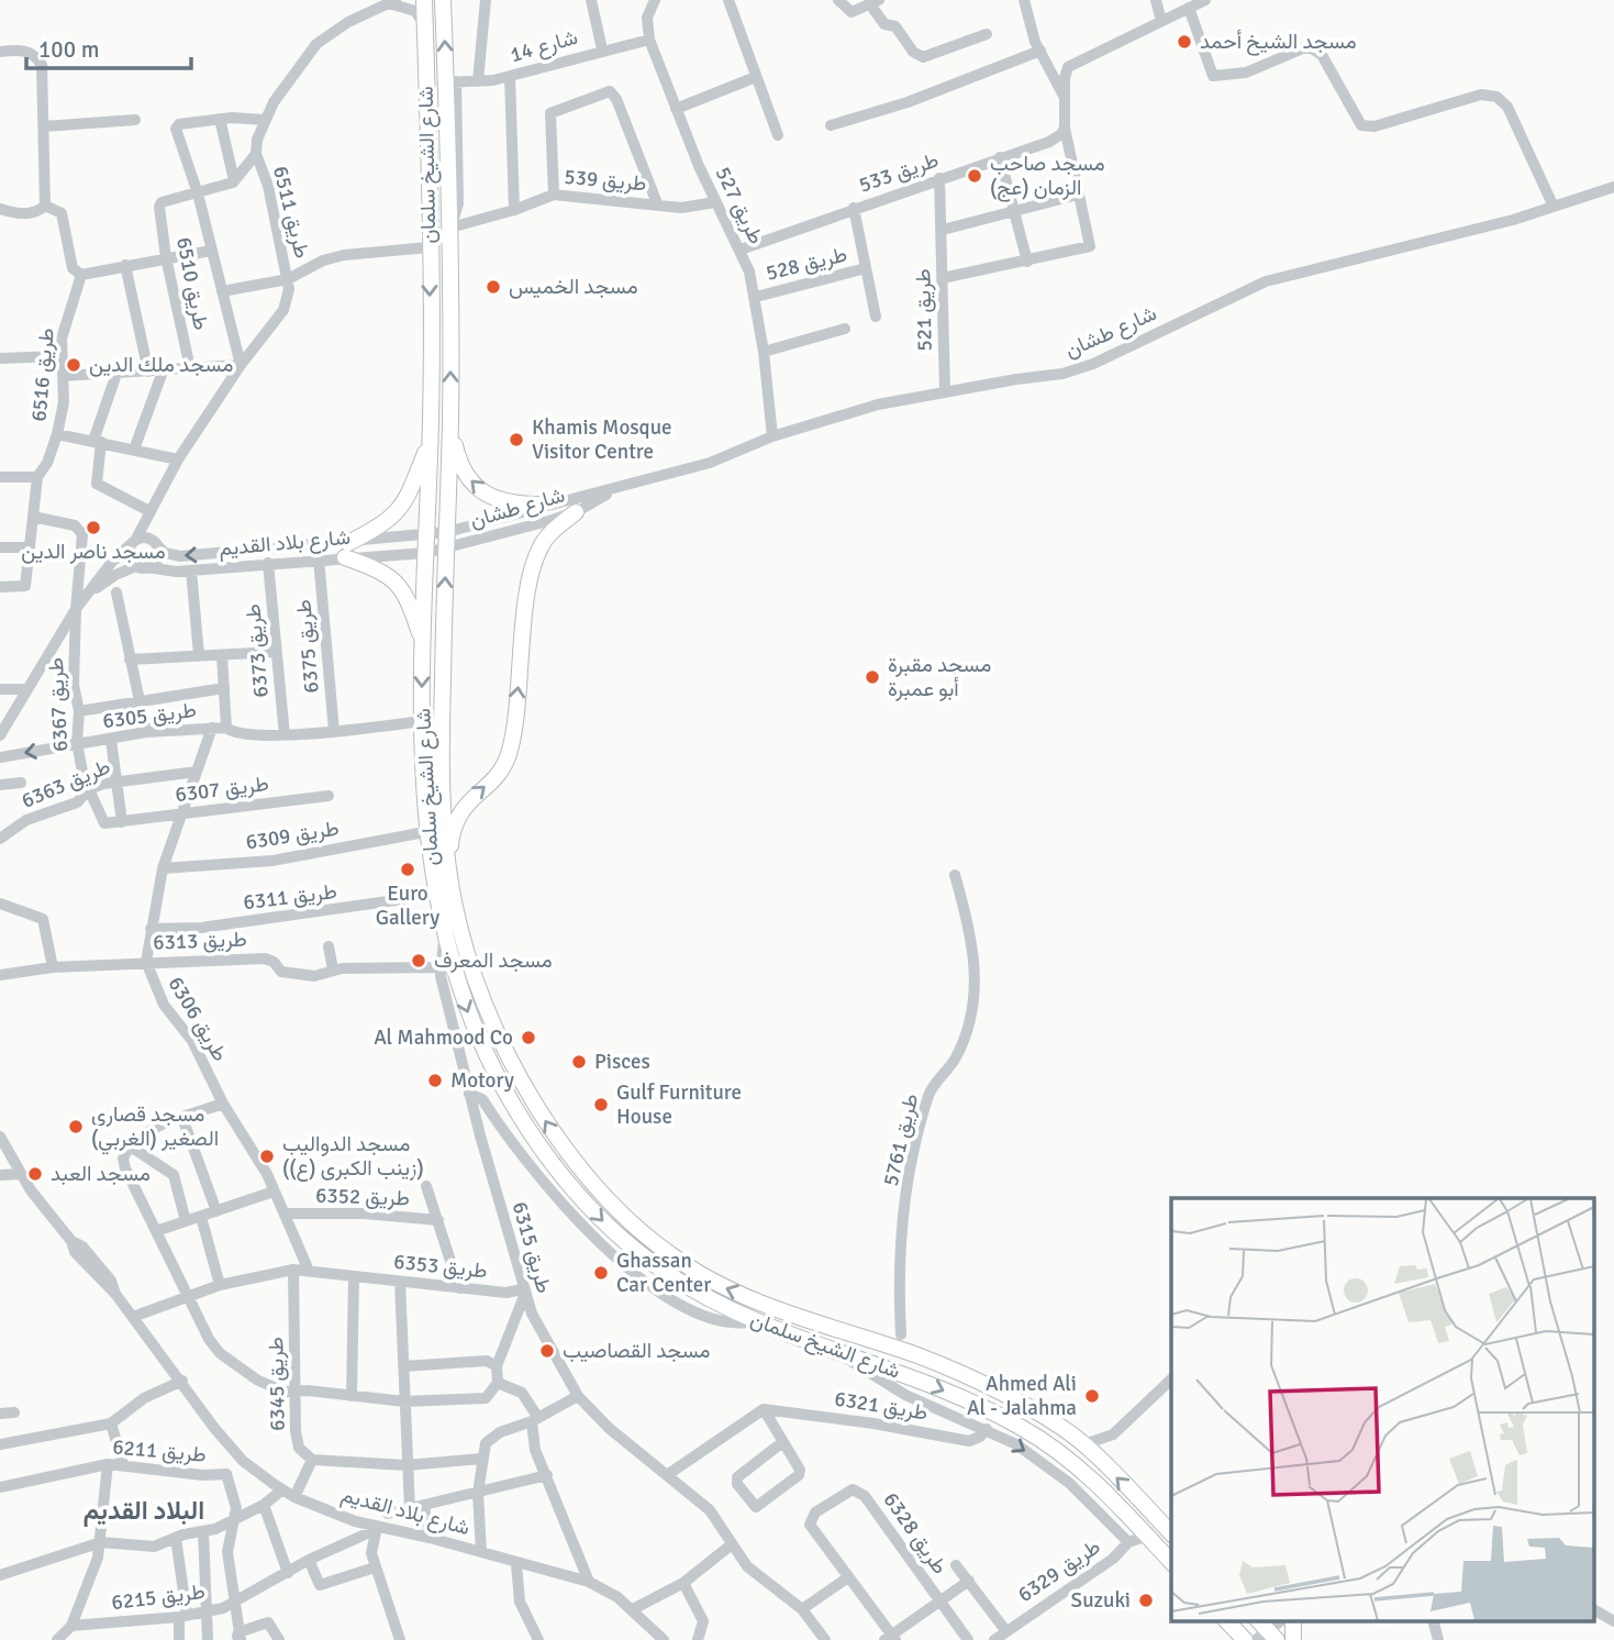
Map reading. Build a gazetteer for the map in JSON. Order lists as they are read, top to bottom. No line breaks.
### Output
{"streets":{"main road":["شارع الشيخ سلمان"],"street":["شارع 14","طريق 533","طريق 539","طريق 527","طريق 6511","طريق 528","طريق 6510","طريق 521","شارع طشان","طريق 6516","شارع بلاد القديم","طريق 6375","طريق 6373","طريق 6367","طريق 6305","طريق 6363","طريق 6307","طريق 6309","طريق 6311","طريق 6313","طريق 6306","طريق 5761","طريق 6352","طريق 6315","طريق 6353","طريق 6345","طريق 6321","طريق 6211","طريق 6328","طريق 6329","طريق 6215"]},"crossings":[["شارع 14","شارع الشيخ سلمان"],["شارع 14","طريق 527"],["شارع الشيخ سلمان","طريق 539"],["شارع الشيخ سلمان","طريق 6511"],["شارع الشيخ سلمان","شارع طشان"],["شارع الشيخ سلمان","شارع بلاد القديم"],["شارع الشيخ سلمان","طريق 6305"],["شارع الشيخ سلمان","طريق 6309"],["شارع الشيخ سلمان","طريق 6311"],["شارع الشيخ سلمان","طريق 6315"],["شارع الشيخ سلمان","طريق 6329"],["طريق 533","طريق 527"],["طريق 533","طريق 521"],["طريق 539","طريق 527"],["طريق 527","طريق 528"],["طريق 527","شارع طشان"],["طريق 521","شارع طشان"],["شارع طشان","شارع بلاد القديم"],["طريق 6516","طريق 6367"],["شارع بلاد القديم","طريق 6375"],["شارع بلاد القديم","طريق 6373"],["شارع بلاد القديم","طريق 6353"],["شارع بلاد القديم","طريق 6215"],["طريق 6375","طريق 6305"],["طريق 6373","طريق 6305"],["طريق 6367","طريق 6305"],["طريق 6367","طريق 6363"],["طريق 6367","طريق 6307"],["طريق 6305","طريق 6306"],["طريق 6363","طريق 6306"],["طريق 6307","طريق 6306"],["طريق 6309","طريق 6306"],["طريق 6311","طريق 6306"],["طريق 6313","طريق 6306"],["طريق 6313","طريق 6315"],["طريق 6306","طريق 6352"],["طريق 6306","طريق 6353"],["طريق 6352","طريق 6353"],["طريق 6315","طريق 6353"],["طريق 6353","طريق 6345"]],"districts":["البلاد القديم"],"places":["مسجد الشيخ أحمد","مسجد صاحب الزمان (عج)","مسجد الخميس","مسجد ملك الدين","Khamis Mosque Visitor Centre","مسجد ناصر الدين","مسجد مقبرة أبو عمبرة","Euro Gallery","مسجد المعرف","Al Mahmood Co","Pisces","Motory","Gulf Furniture House","مسجد قصاري الصغير (الغربي)","مسجد الدواليب (زينب الكبرى (ع))","مسجد العبد","Ghassan Car Center","مسجد القصاصيب","Ahmed Ali Al - Jalahma","Suzuki"],"scale_bar":"100 m"}
